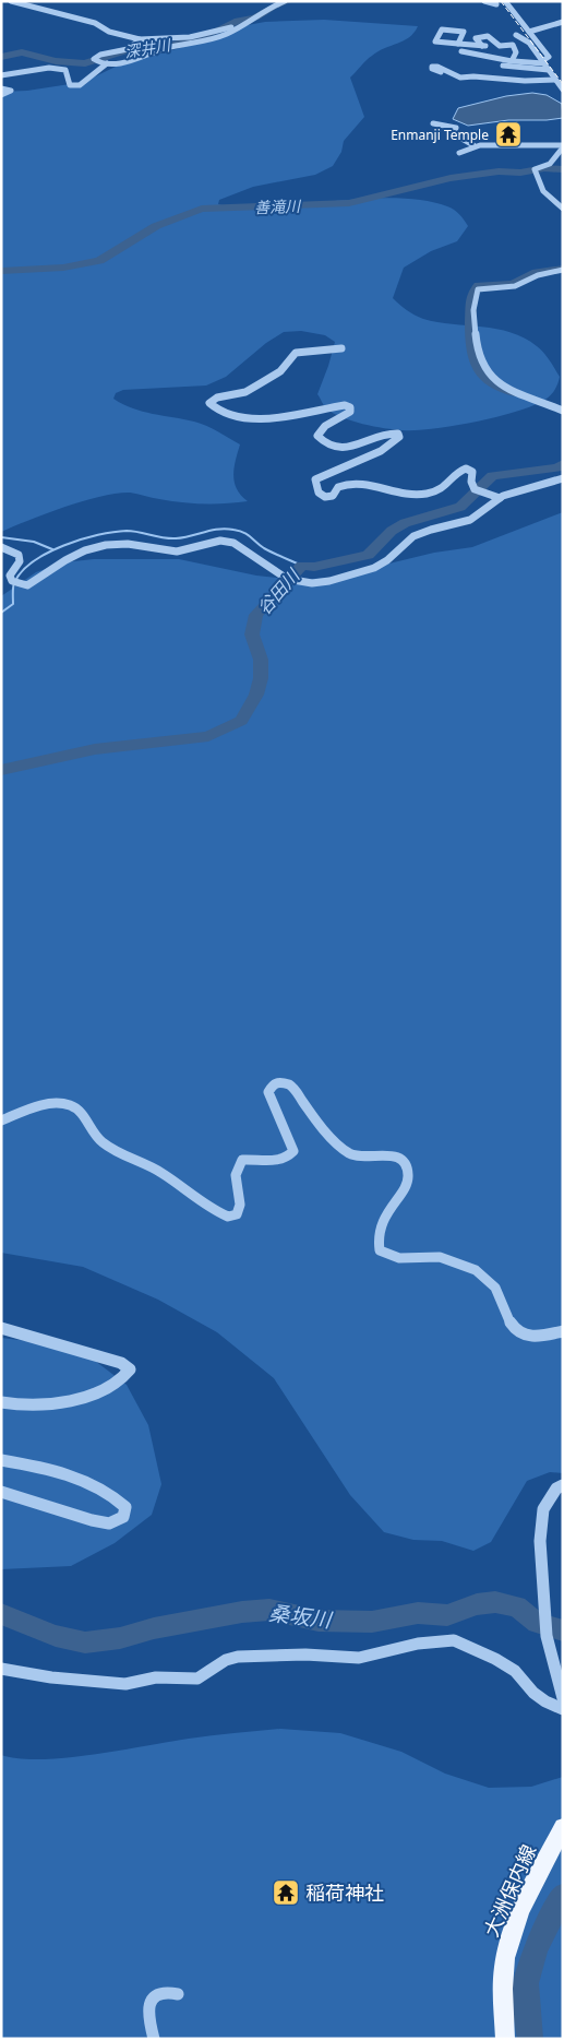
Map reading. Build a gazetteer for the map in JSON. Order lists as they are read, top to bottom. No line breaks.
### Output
{"streets":{"main road":["大洲保内線"]},"water":["深井川","善滝川","谷田川","桑坂川"],"places":{"temple":["Enmanji Temple","稲荷神社"]}}
